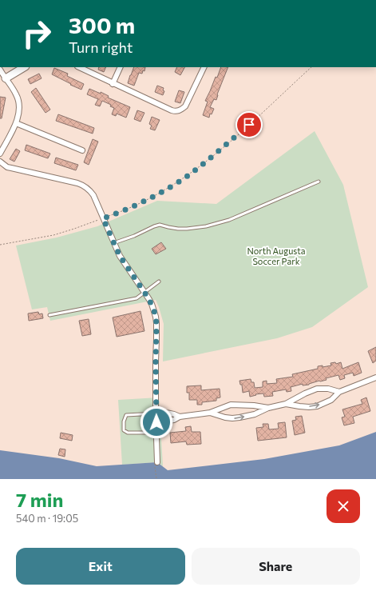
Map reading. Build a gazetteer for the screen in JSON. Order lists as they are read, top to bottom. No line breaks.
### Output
{"parks":["North Augusta Soccer Park"],"page":{"turn":["300 m","Turn right"],"heading":["7 min","540 m · 19:05"],"buttons":["Exit","Share"]}}
